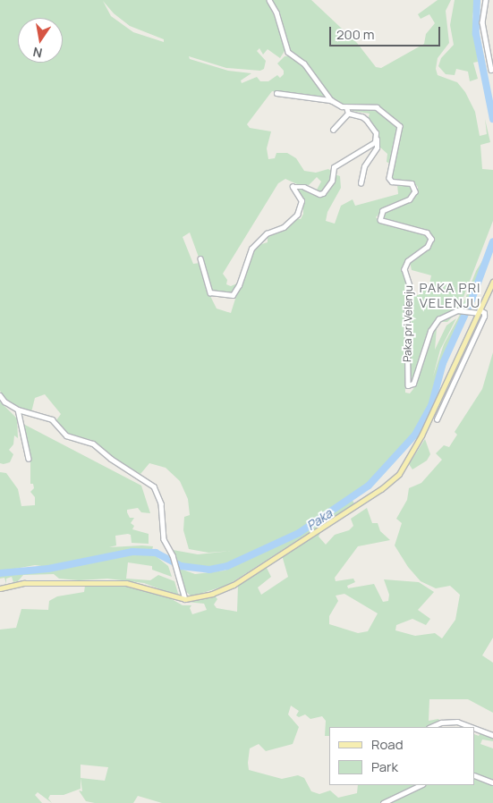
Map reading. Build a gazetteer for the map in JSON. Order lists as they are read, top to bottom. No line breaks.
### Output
{"streets":{"street":["Paka pri Velenju"]},"districts":["PAKA PRI VELENJU"],"water":["Paka"],"legend":["Road","Park"],"scale_bar":"200 m","north":"bottom"}
